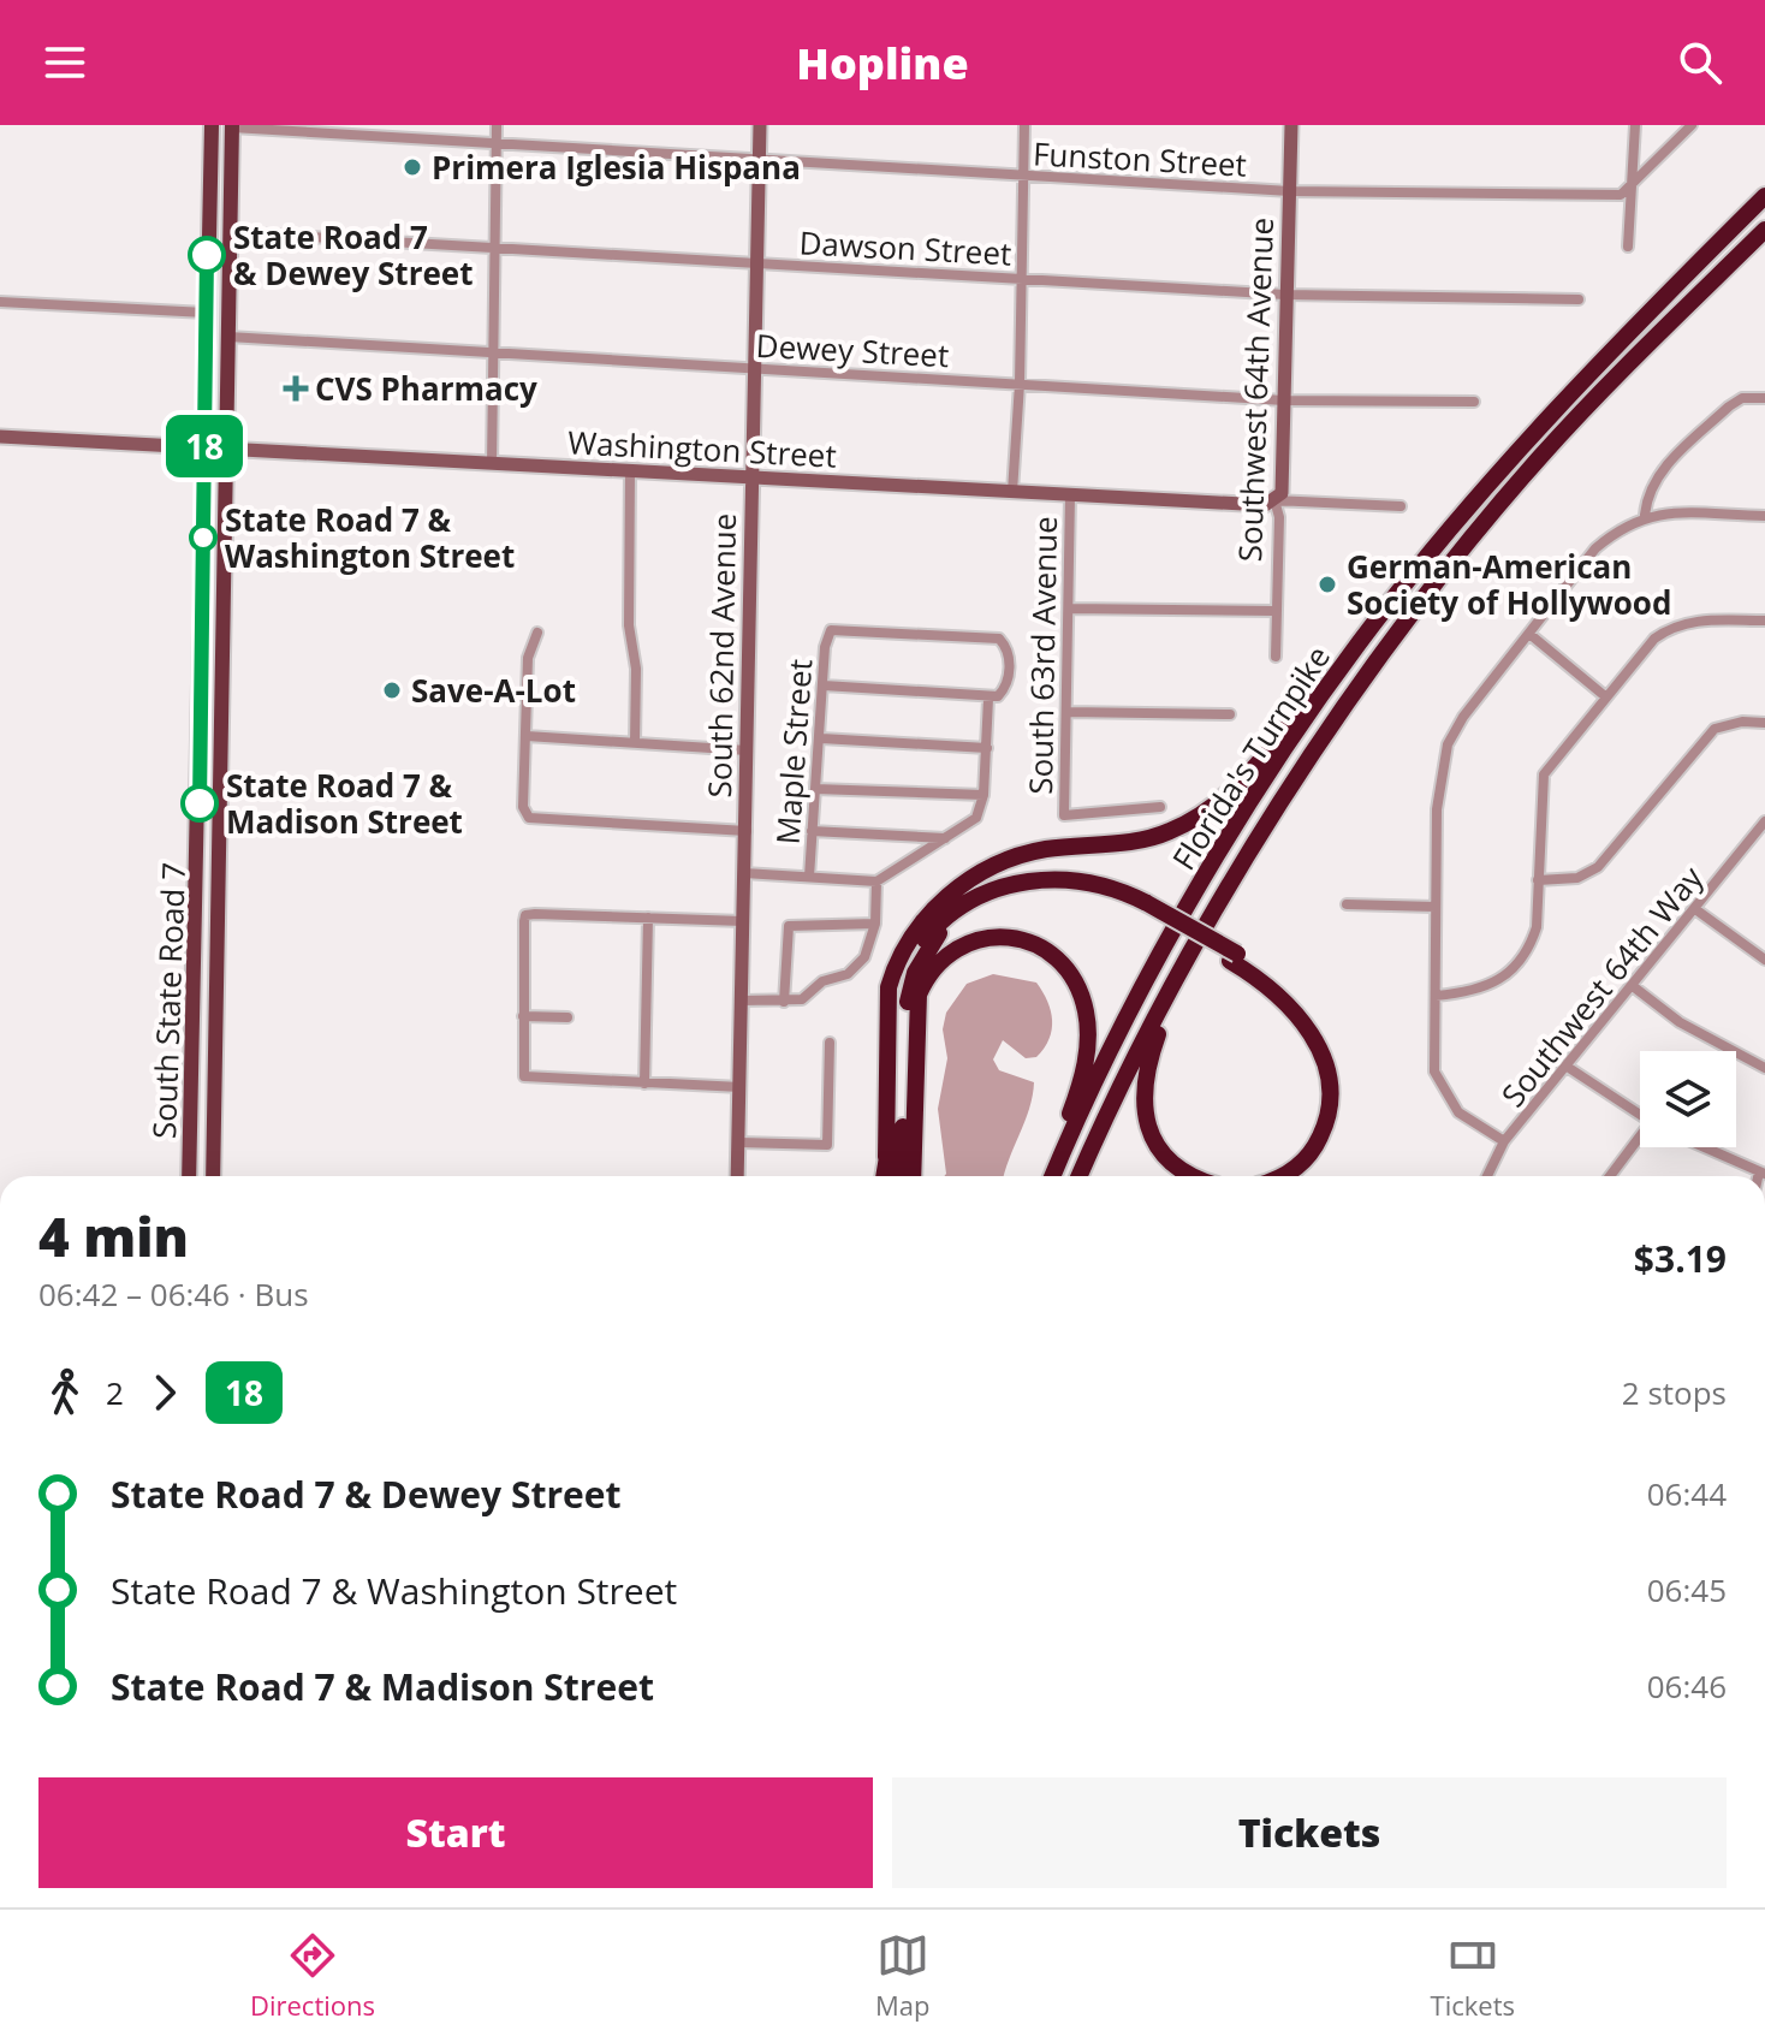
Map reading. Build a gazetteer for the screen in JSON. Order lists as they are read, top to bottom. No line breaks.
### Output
{"streets":{"highway":["Florida's Turnpike"],"main road":["South State Road 7"],"street":["Funston Street","Dawson Street","Dewey Street","Southwest 64th Avenue","Washington Street","South 62nd Avenue","South 63rd Avenue","Maple Street","Southwest 64th Way"]},"crossings":[["Funston Street","Southwest 64th Avenue"],["Funston Street","South 62nd Avenue"],["Funston Street","South State Road 7"],["Dawson Street","Southwest 64th Avenue"],["Dawson Street","South 62nd Avenue"],["Dawson Street","South State Road 7"],["Dewey Street","Southwest 64th Avenue"],["Dewey Street","South 62nd Avenue"],["Dewey Street","South State Road 7"],["Southwest 64th Avenue","Washington Street"],["Washington Street","South 62nd Avenue"],["Washington Street","South 63rd Avenue"],["Washington Street","South State Road 7"]],"places":{"other":["Primera Iglesia Hispana","State Road 7 & Dewey Street","State Road 7 & Washington Street","German-American Society of Hollywood","Save-A-Lot","State Road 7 & Madison Street"],"health":["CVS Pharmacy"]},"lines":["bus line 18"],"page":{"header":"Hopline","on_map":"18","heading":["4 min","06:42 – 06:46 · Bus","$3.19"],"legs":["2","18","2 stops"],"list":[{"name":"State Road 7 & Dewey Street","value":"06:44"},{"name":"State Road 7 & Washington Street","value":"06:45"},{"name":"State Road 7 & Madison Street","value":"06:46"}],"buttons":["Start","Tickets"],"tabs":["Directions","Map","Tickets"]}}
